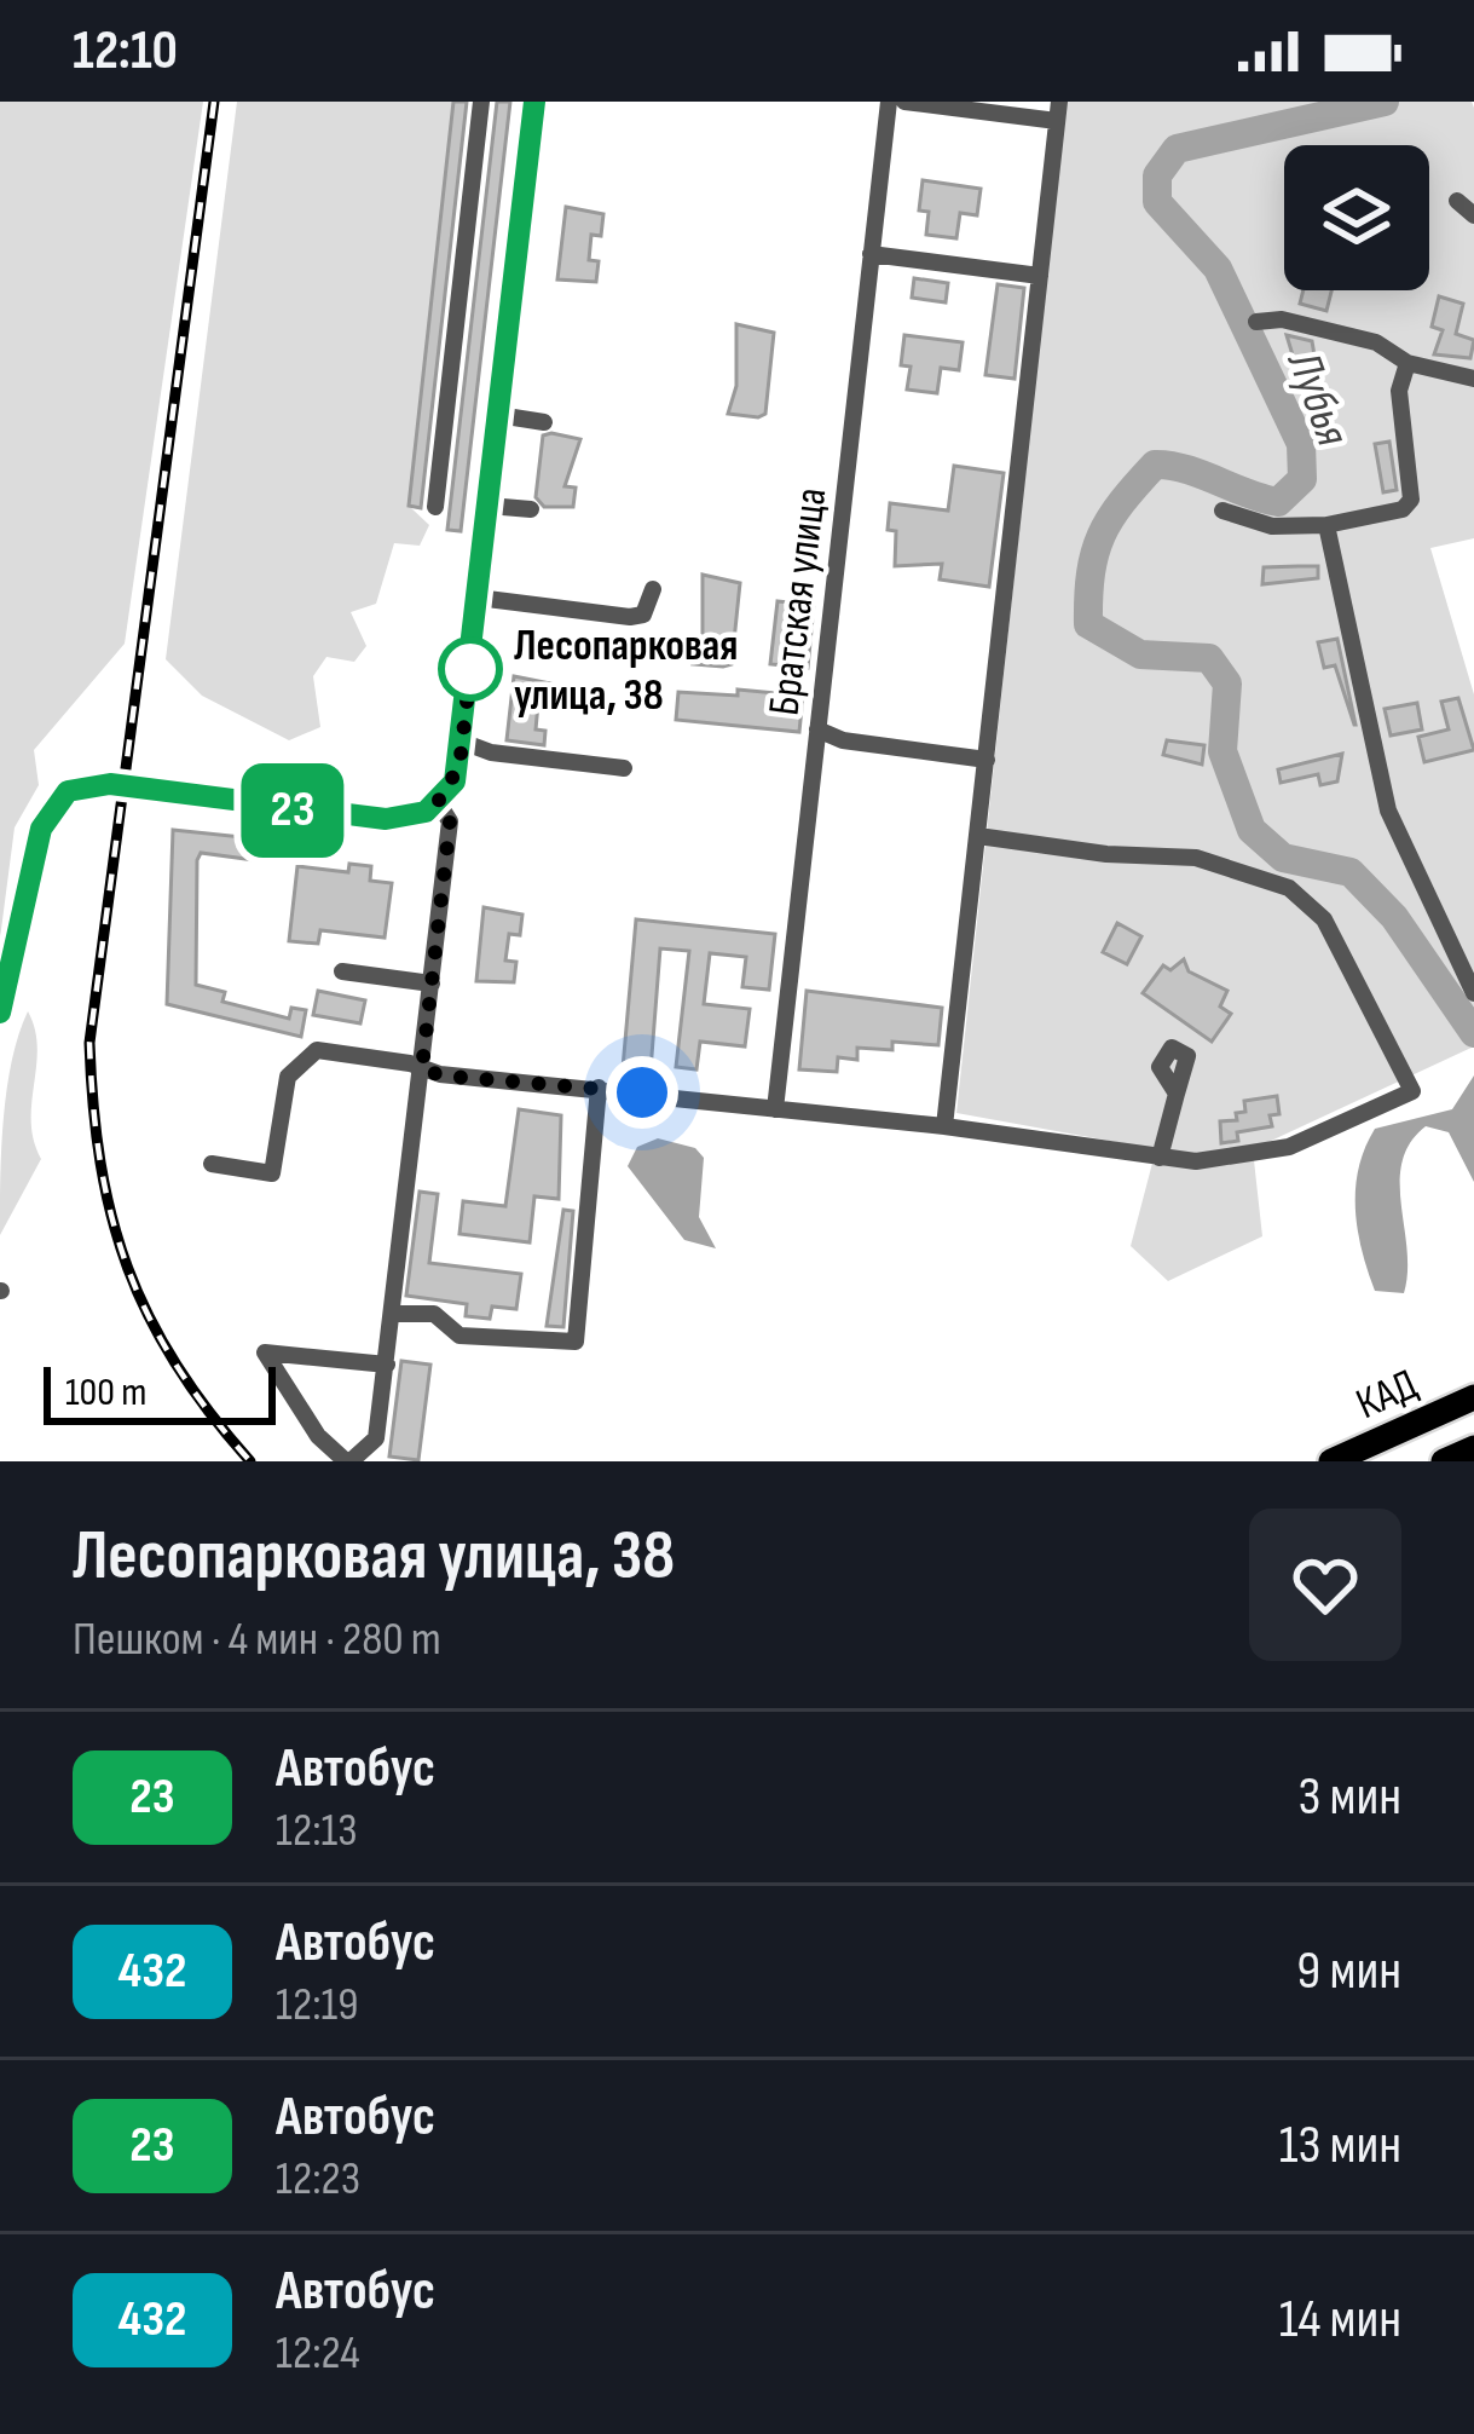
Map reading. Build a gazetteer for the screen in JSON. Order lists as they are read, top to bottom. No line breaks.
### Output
{"streets":{"highway":["КАД"],"street":["Братская улица"]},"water":["Лубья"],"places":["Лесопарковая улица, 38"],"lines":["bus line 23"],"scale_bar":"100 m","page":{"status":"12:10","on_map":"23","scale":"100 m","heading":["Лесопарковая улица, 38","Пешком · 4 мин · 280 m"],"list":[{"mark":"23","name":"Автобус","note":"12:13","value":"3 мин"},{"mark":"432","name":"Автобус","note":"12:19","value":"9 мин"},{"mark":"23","name":"Автобус","note":"12:23","value":"13 мин"},{"mark":"432","name":"Автобус","note":"12:24","value":"14 мин"}]}}
